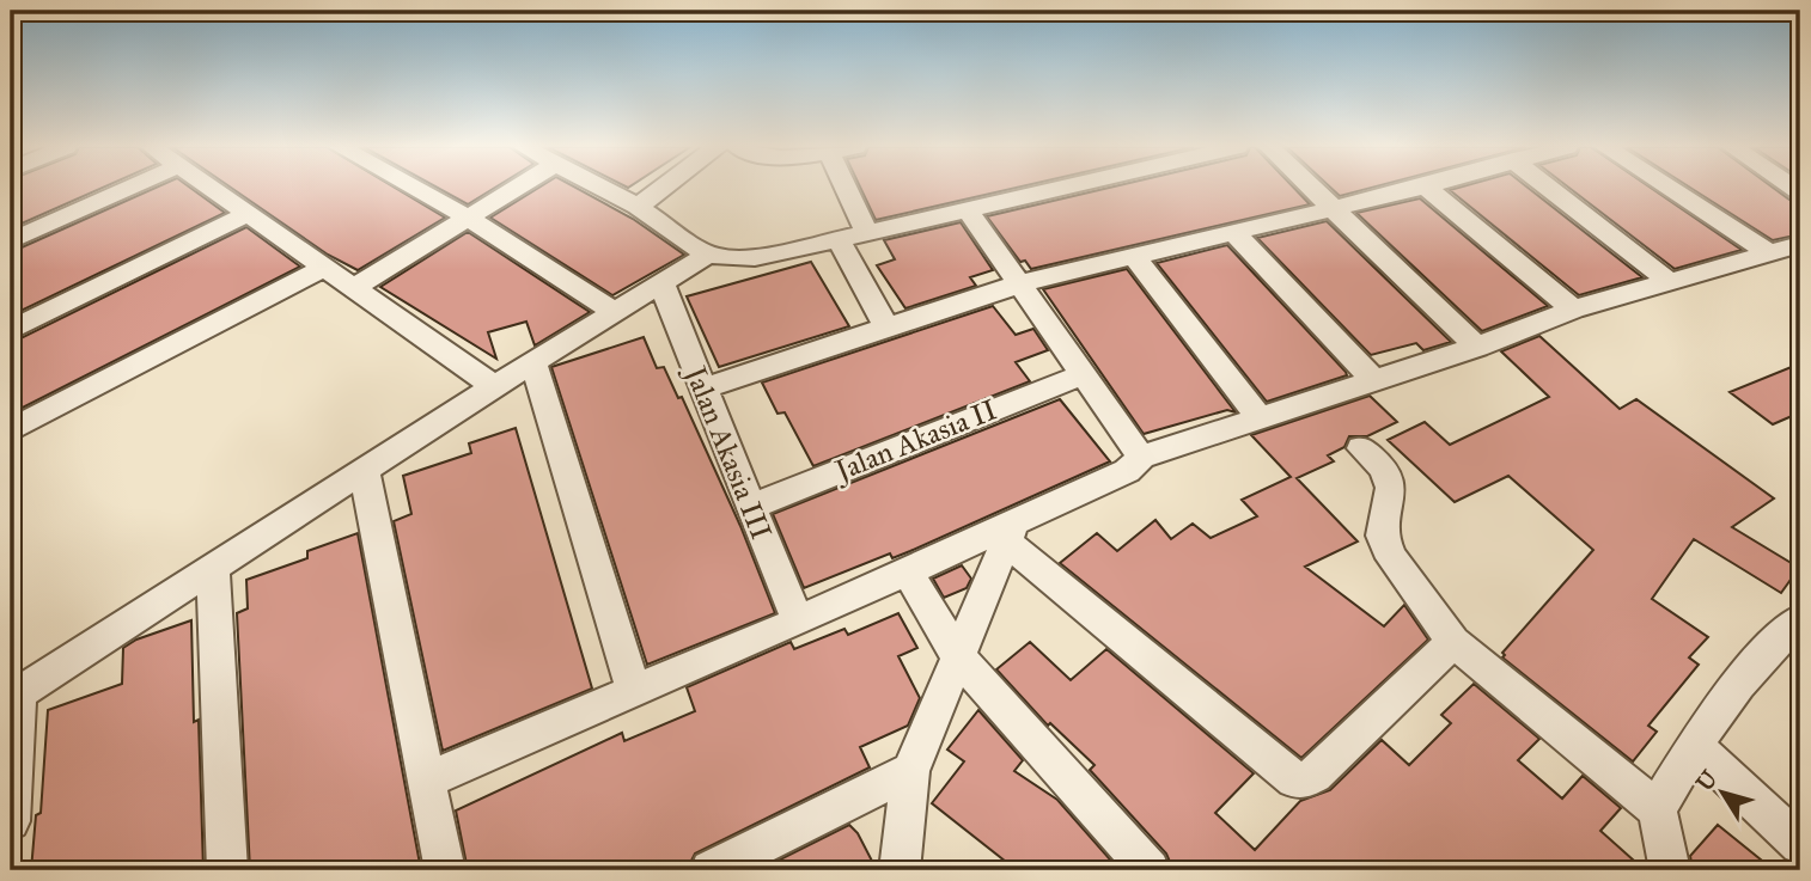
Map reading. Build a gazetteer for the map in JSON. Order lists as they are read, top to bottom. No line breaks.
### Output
{"streets":{"street":["Jalan Akasia II","Jalan Akasia III"]},"crossings":[["Jalan Akasia II","Jalan Akasia III"]],"north":"top left"}
